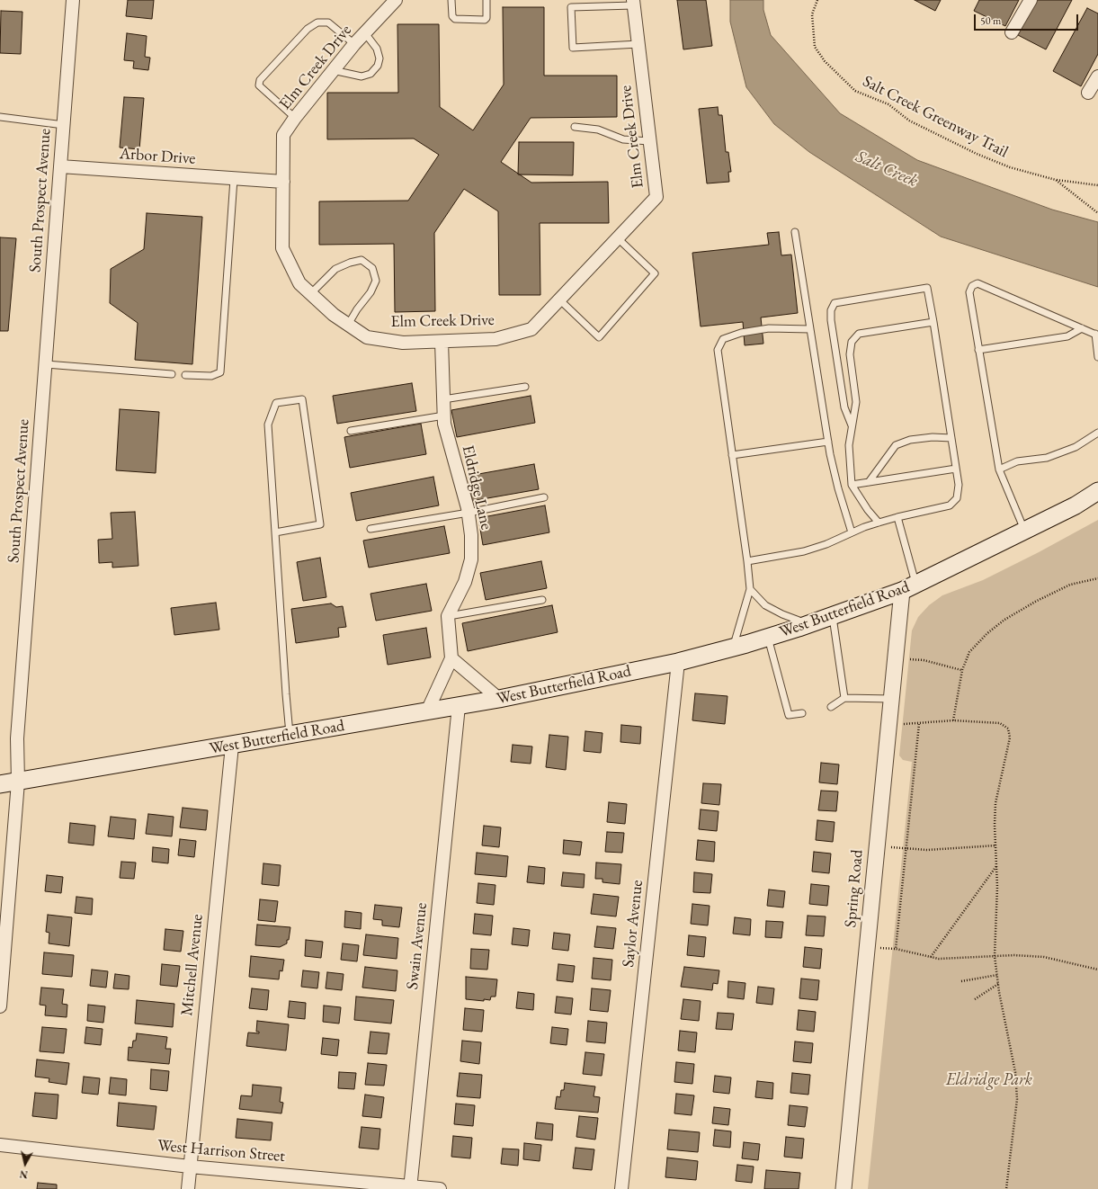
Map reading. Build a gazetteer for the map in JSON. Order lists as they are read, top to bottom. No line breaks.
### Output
{"streets":{"main road":["West Butterfield Road"],"street":["Elm Creek Drive","Arbor Drive","South Prospect Avenue","Eldridge Lane","Spring Road","Saylor Avenue","Swain Avenue","Mitchell Avenue","West Harrison Street"],"path":["Salt Creek Greenway Trail"]},"crossings":[["Elm Creek Drive","Arbor Drive"],["Elm Creek Drive","Eldridge Lane"],["Arbor Drive","South Prospect Avenue"],["South Prospect Avenue","West Butterfield Road"],["West Butterfield Road","Spring Road"],["West Butterfield Road","Saylor Avenue"],["West Butterfield Road","Swain Avenue"],["West Butterfield Road","Mitchell Avenue"],["Swain Avenue","West Harrison Street"],["Mitchell Avenue","West Harrison Street"]],"water":["Salt Creek"],"parks":["Eldridge Park"],"scale_bar":"50 m","north":"bottom"}
